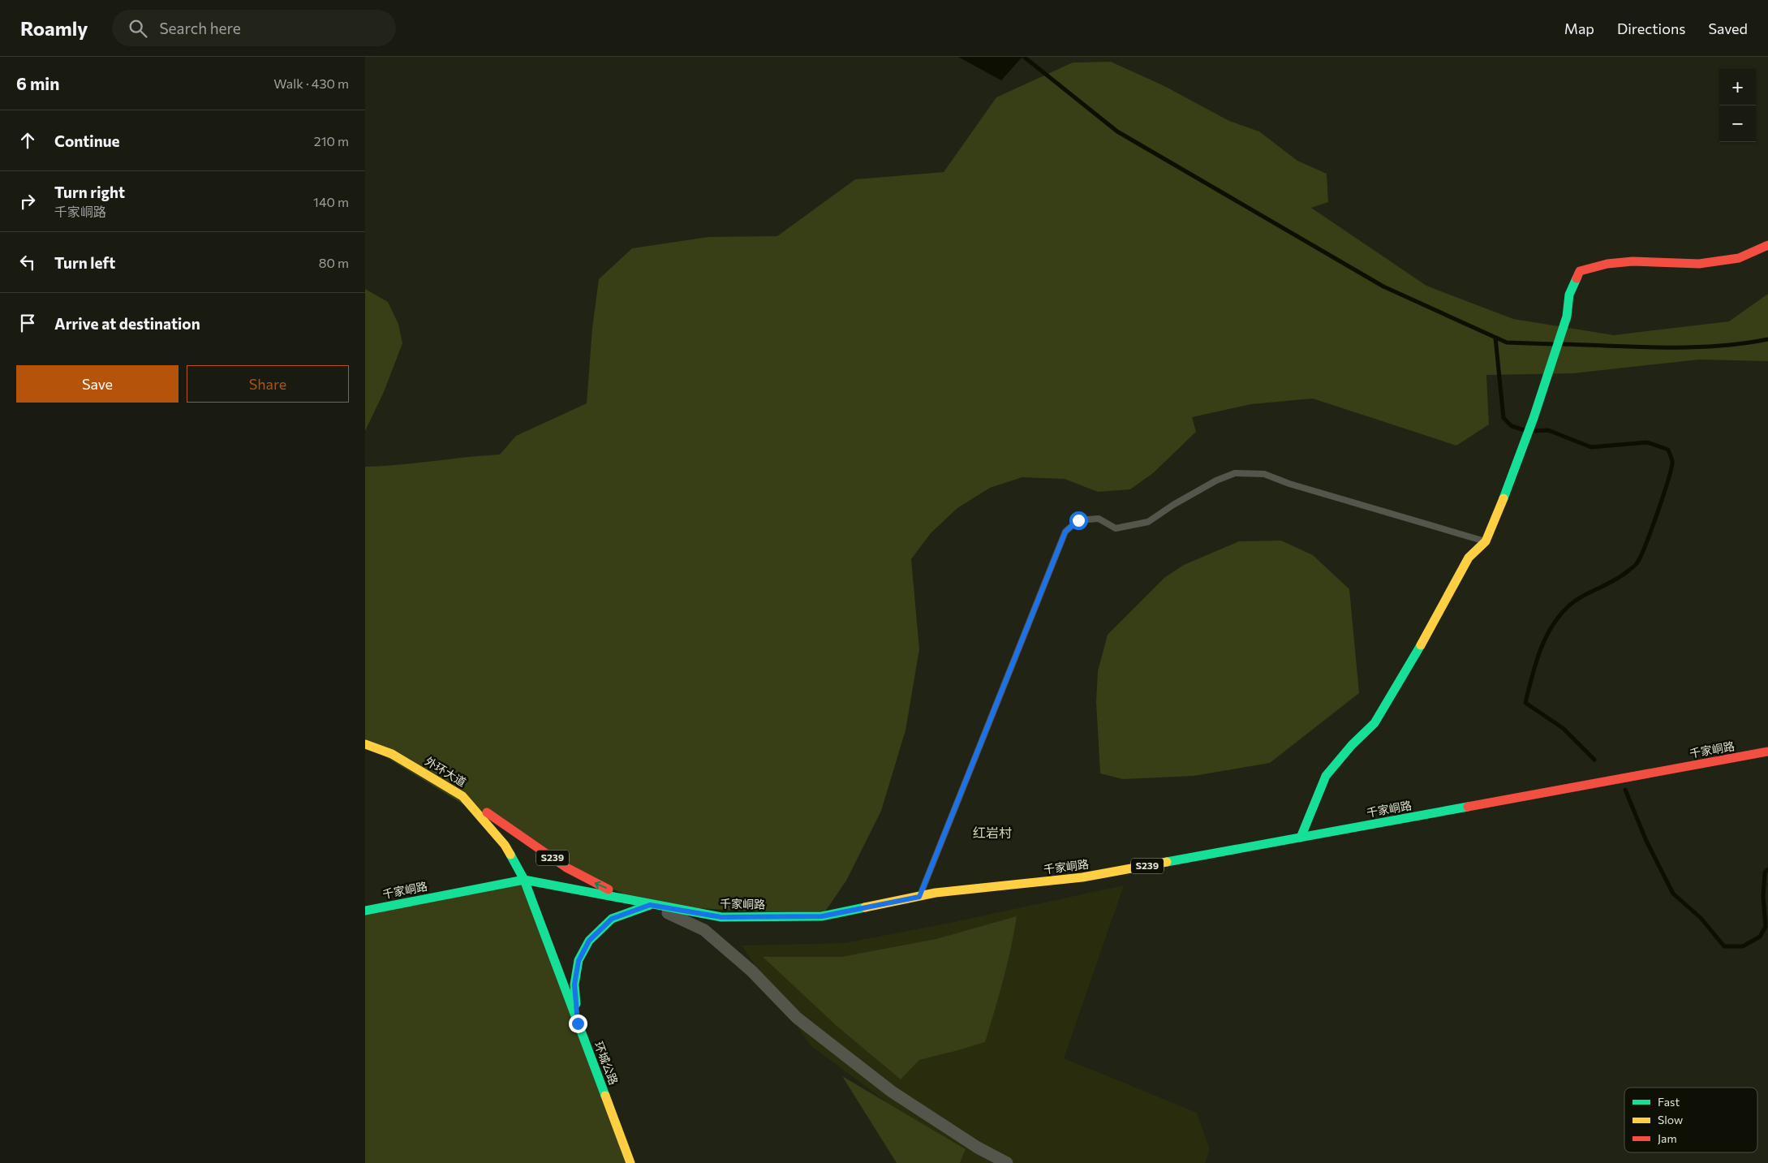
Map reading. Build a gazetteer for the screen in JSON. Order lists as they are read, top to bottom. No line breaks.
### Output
{"streets":{"main road":["千家峒路","外环大道","S239","环城公路"]},"crossings":[["千家峒路","外环大道"],["千家峒路","S239"],["千家峒路","环城公路"],["外环大道","S239"],["外环大道","环城公路"]],"districts":["红岩村"],"legend":["Fast","Slow","Jam"],"page":{"header":"Roamly","search":"Search here","nav":["Map","Directions","Saved"],"heading":["6 min","Walk · 430 m"],"map_buttons":["+","−"],"list":[["Continue","210 m"],["Turn right","千家峒路","140 m"],["Turn left","80 m"],"Arrive at destination"],"buttons":["Save","Share"]}}
